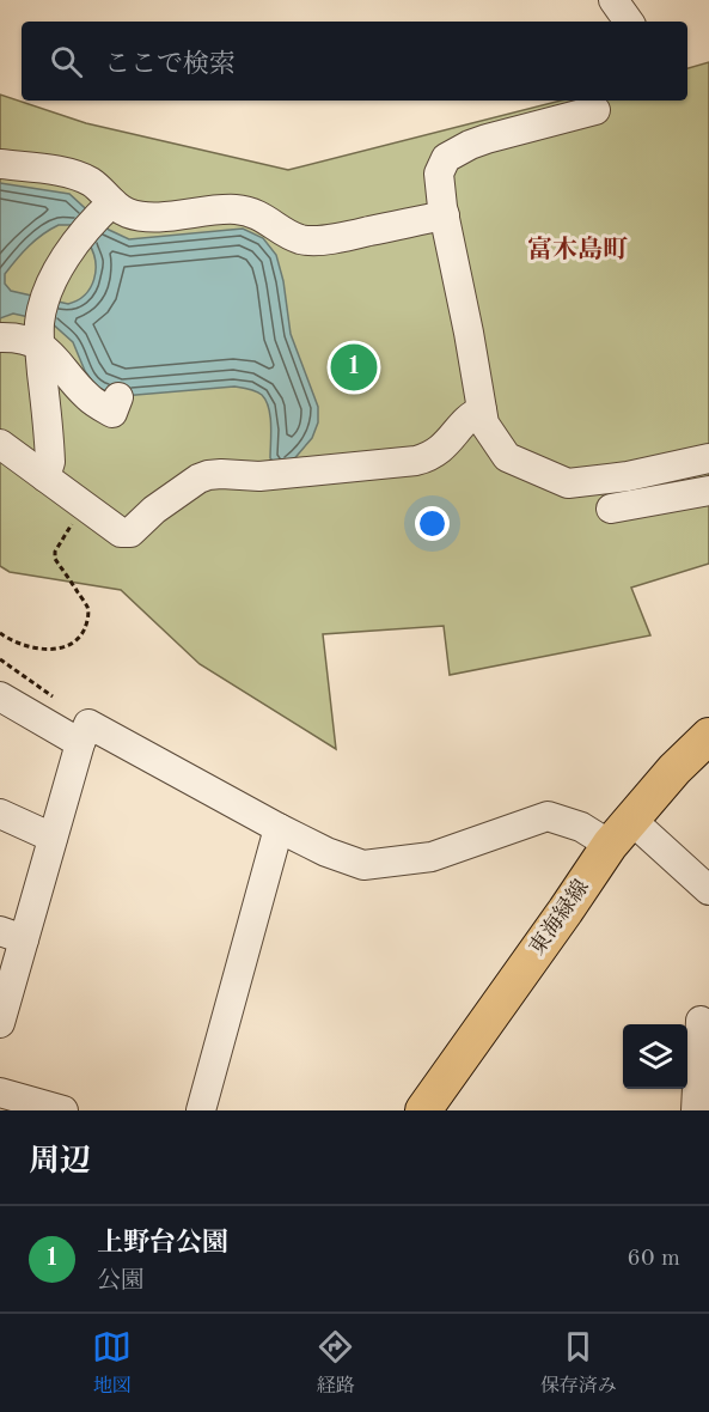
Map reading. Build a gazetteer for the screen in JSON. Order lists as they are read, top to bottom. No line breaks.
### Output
{"streets":{"main road":["東海緑線"]},"districts":["富木島町"],"page":{"search":"ここで検索","pins":"1","heading":"周辺","list":[{"mark":"1","name":"上野台公園","note":"公園","value":"60 m"}],"nav":["地図","経路","保存済み"]}}
